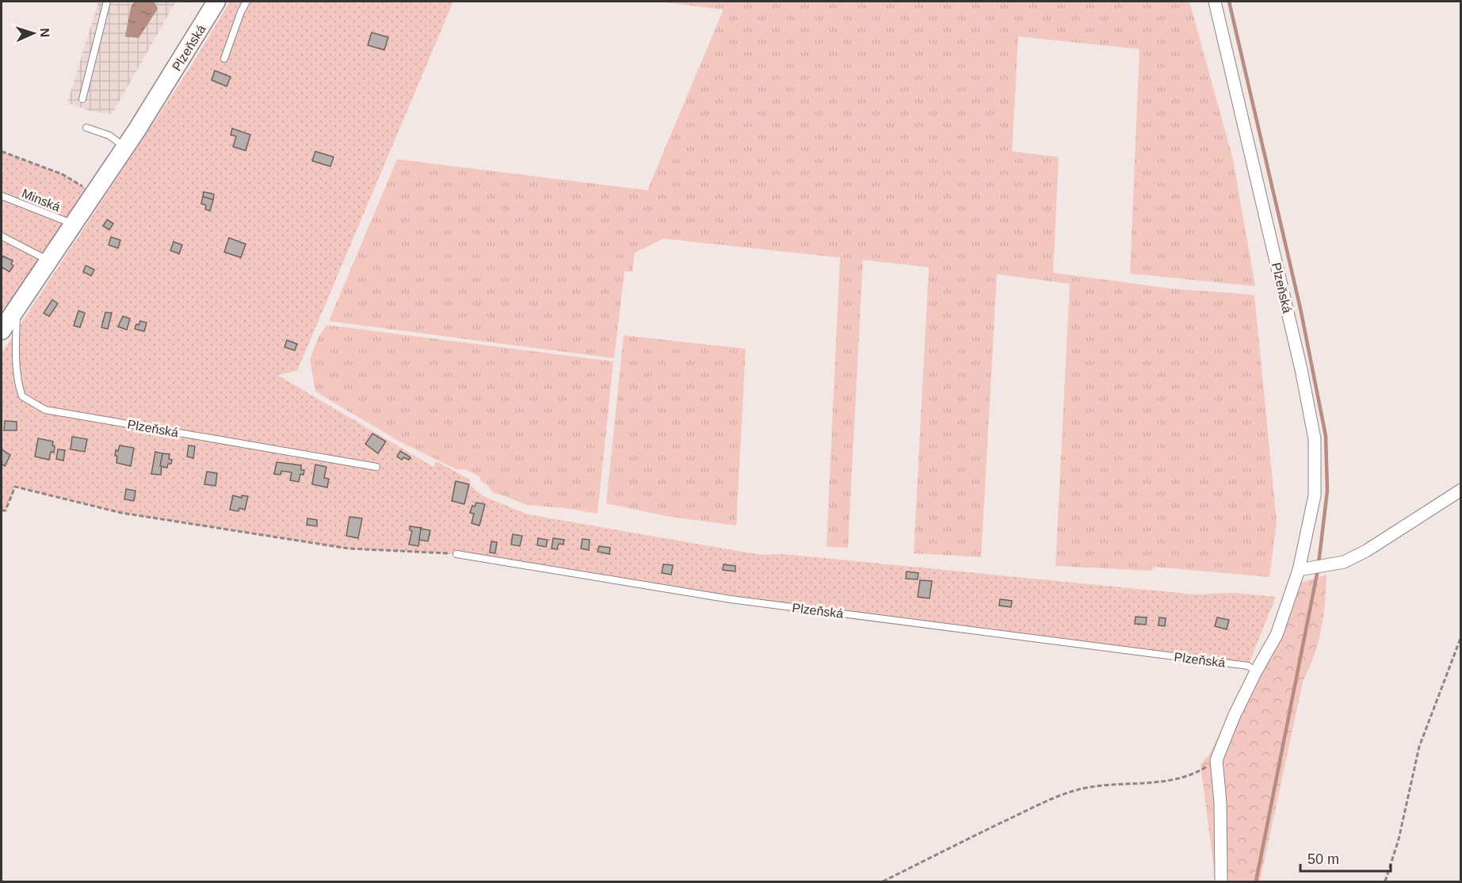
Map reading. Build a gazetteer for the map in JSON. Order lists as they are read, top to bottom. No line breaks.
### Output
{"streets":{"main road":["Plzeňská"],"lane":["Minská"]},"crossings":[["Plzeňská","Minská"]],"scale_bar":"50 m","north":"right"}
